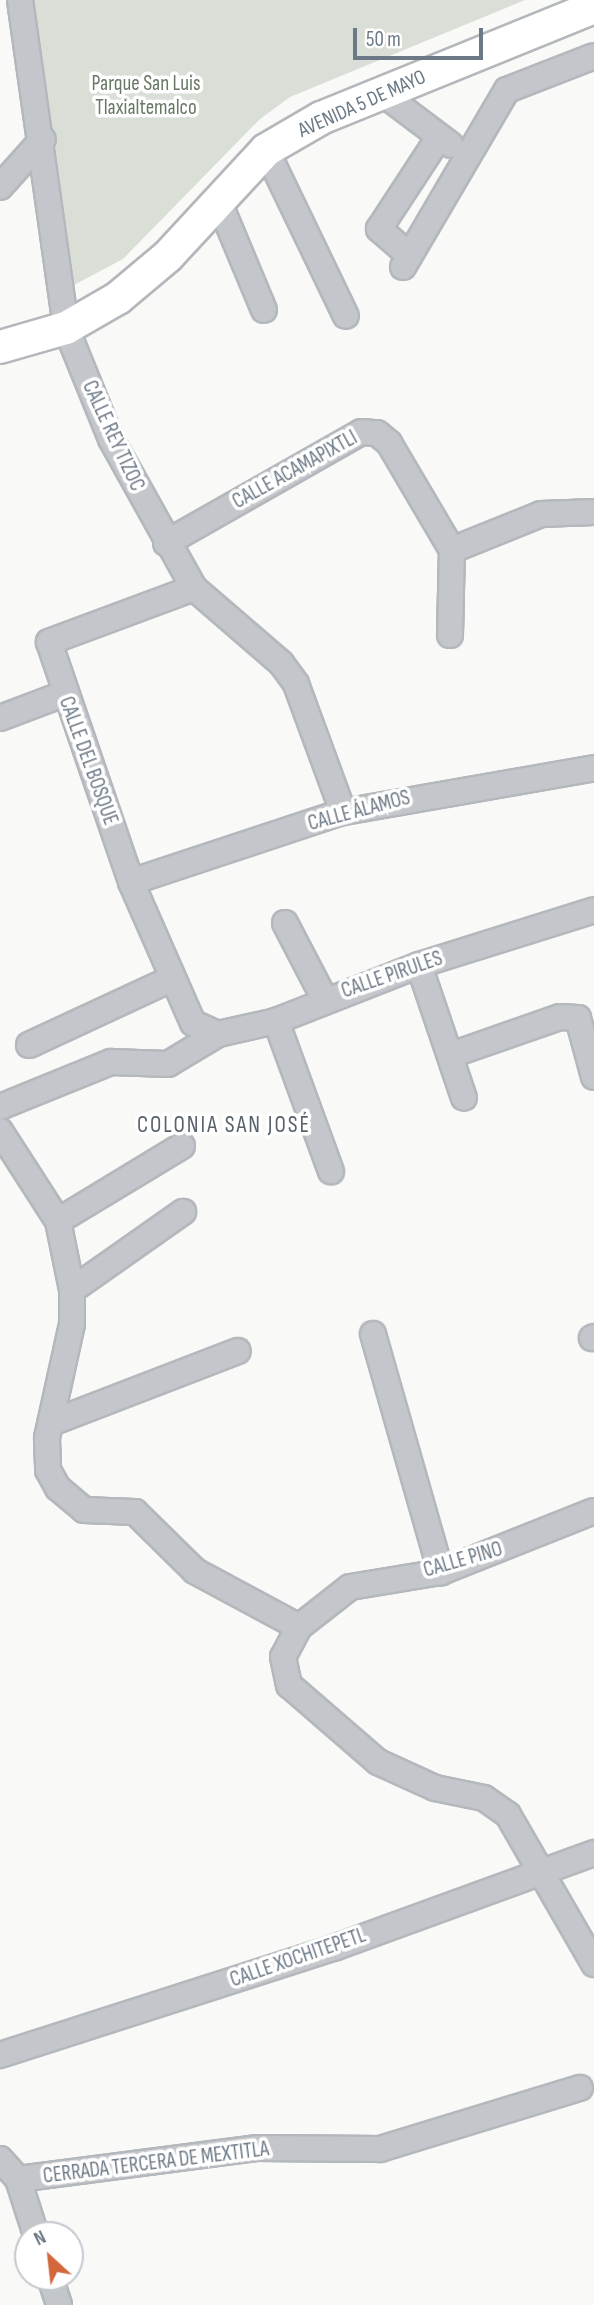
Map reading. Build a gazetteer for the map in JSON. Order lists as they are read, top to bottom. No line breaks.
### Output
{"streets":{"main road":["AVENIDA 5 DE MAYO"],"street":["CALLE REY TIZOC","CALLE ACAMAPIXTLI","CALLE DEL BOSQUE","CALLE ÁLAMOS","CALLE PIRULES","CALLE PINO","CALLE XOCHITEPETL","CERRADA TERCERA DE MEXTITLA"]},"crossings":[["AVENIDA 5 DE MAYO","CALLE REY TIZOC"],["CALLE REY TIZOC","CALLE ACAMAPIXTLI"],["CALLE REY TIZOC","CALLE DEL BOSQUE"],["CALLE REY TIZOC","CALLE ÁLAMOS"],["CALLE DEL BOSQUE","CALLE ÁLAMOS"],["CALLE DEL BOSQUE","CALLE PIRULES"]],"districts":["COLONIA SAN JOSÉ"],"parks":["Parque San Luis Tlaxialtemalco"],"scale_bar":"50 m","north":"top left"}
